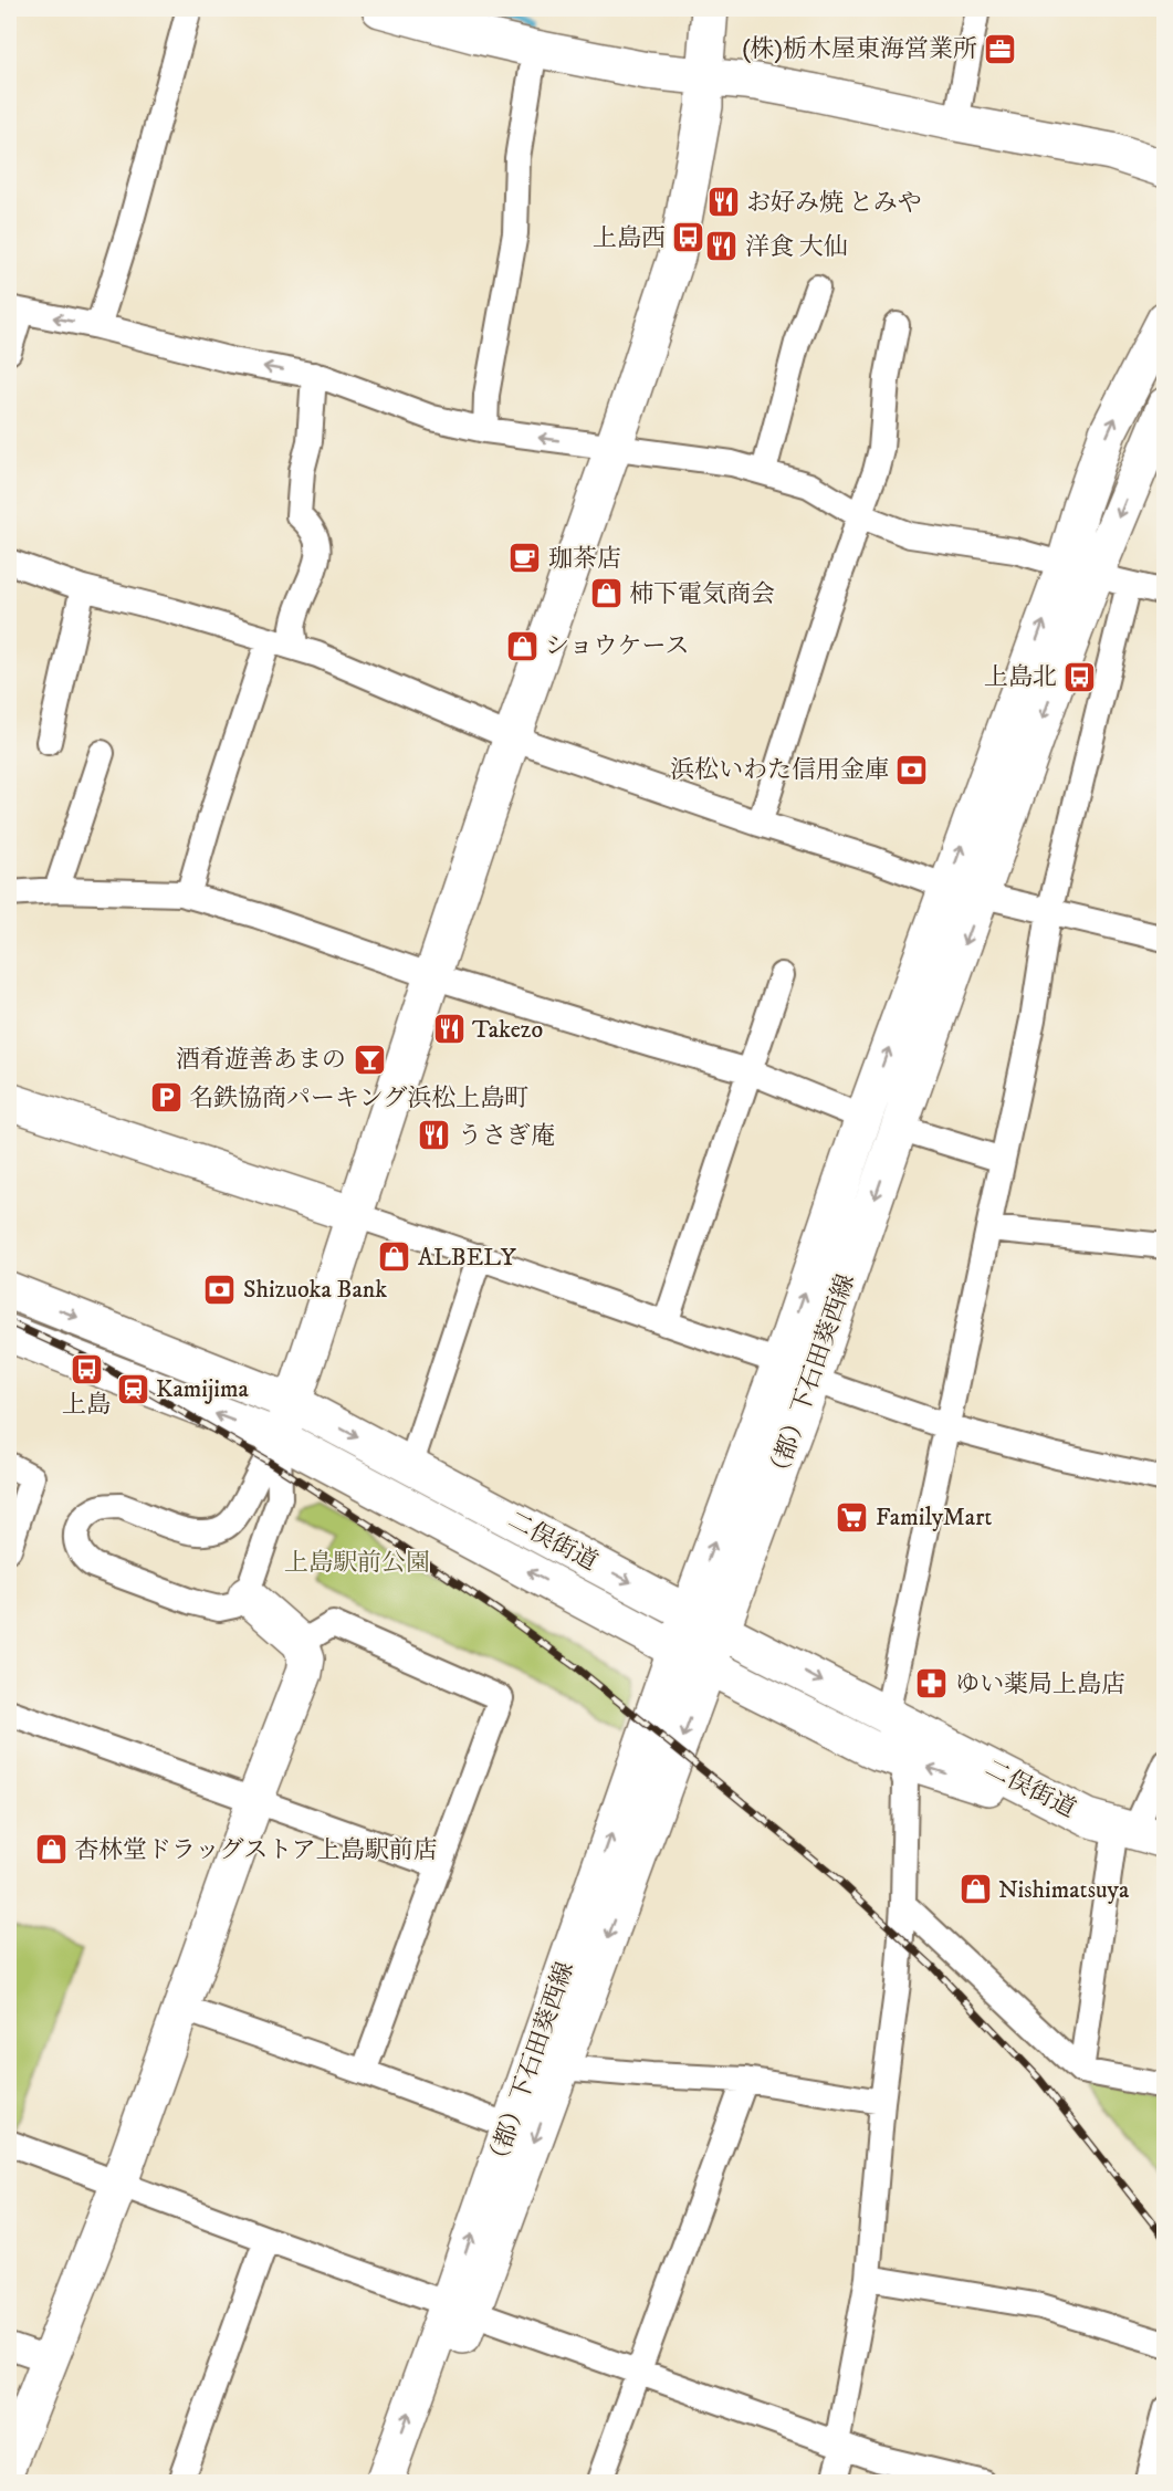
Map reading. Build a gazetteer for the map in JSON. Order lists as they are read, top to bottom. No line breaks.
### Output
{"streets":{"street":["（都）下石田葵西線","二俣街道"]},"crossings":[["（都）下石田葵西線","二俣街道"]],"parks":["上島駅前公園"],"places":{"office":["(株)栃木屋東海営業所"],"restaurant":["お好み焼 とみや","洋食 大仙","Takezo","うさぎ庵"],"bus stop":["上島西","上島北","上島"],"cafe":["珈茶店"],"shop":["柿下電気商会","ショウケース","ALBELY","杏林堂ドラッグストア上島駅前店","Nishimatsuya"],"bank":["浜松いわた信用金庫","Shizuoka Bank"],"bar":["酒肴遊善あまの"],"parking":["名鉄協商パーキング浜松上島町"],"station":["Kamijima"],"supermarket":["FamilyMart"],"pharmacy":["ゆい薬局上島店"]}}
